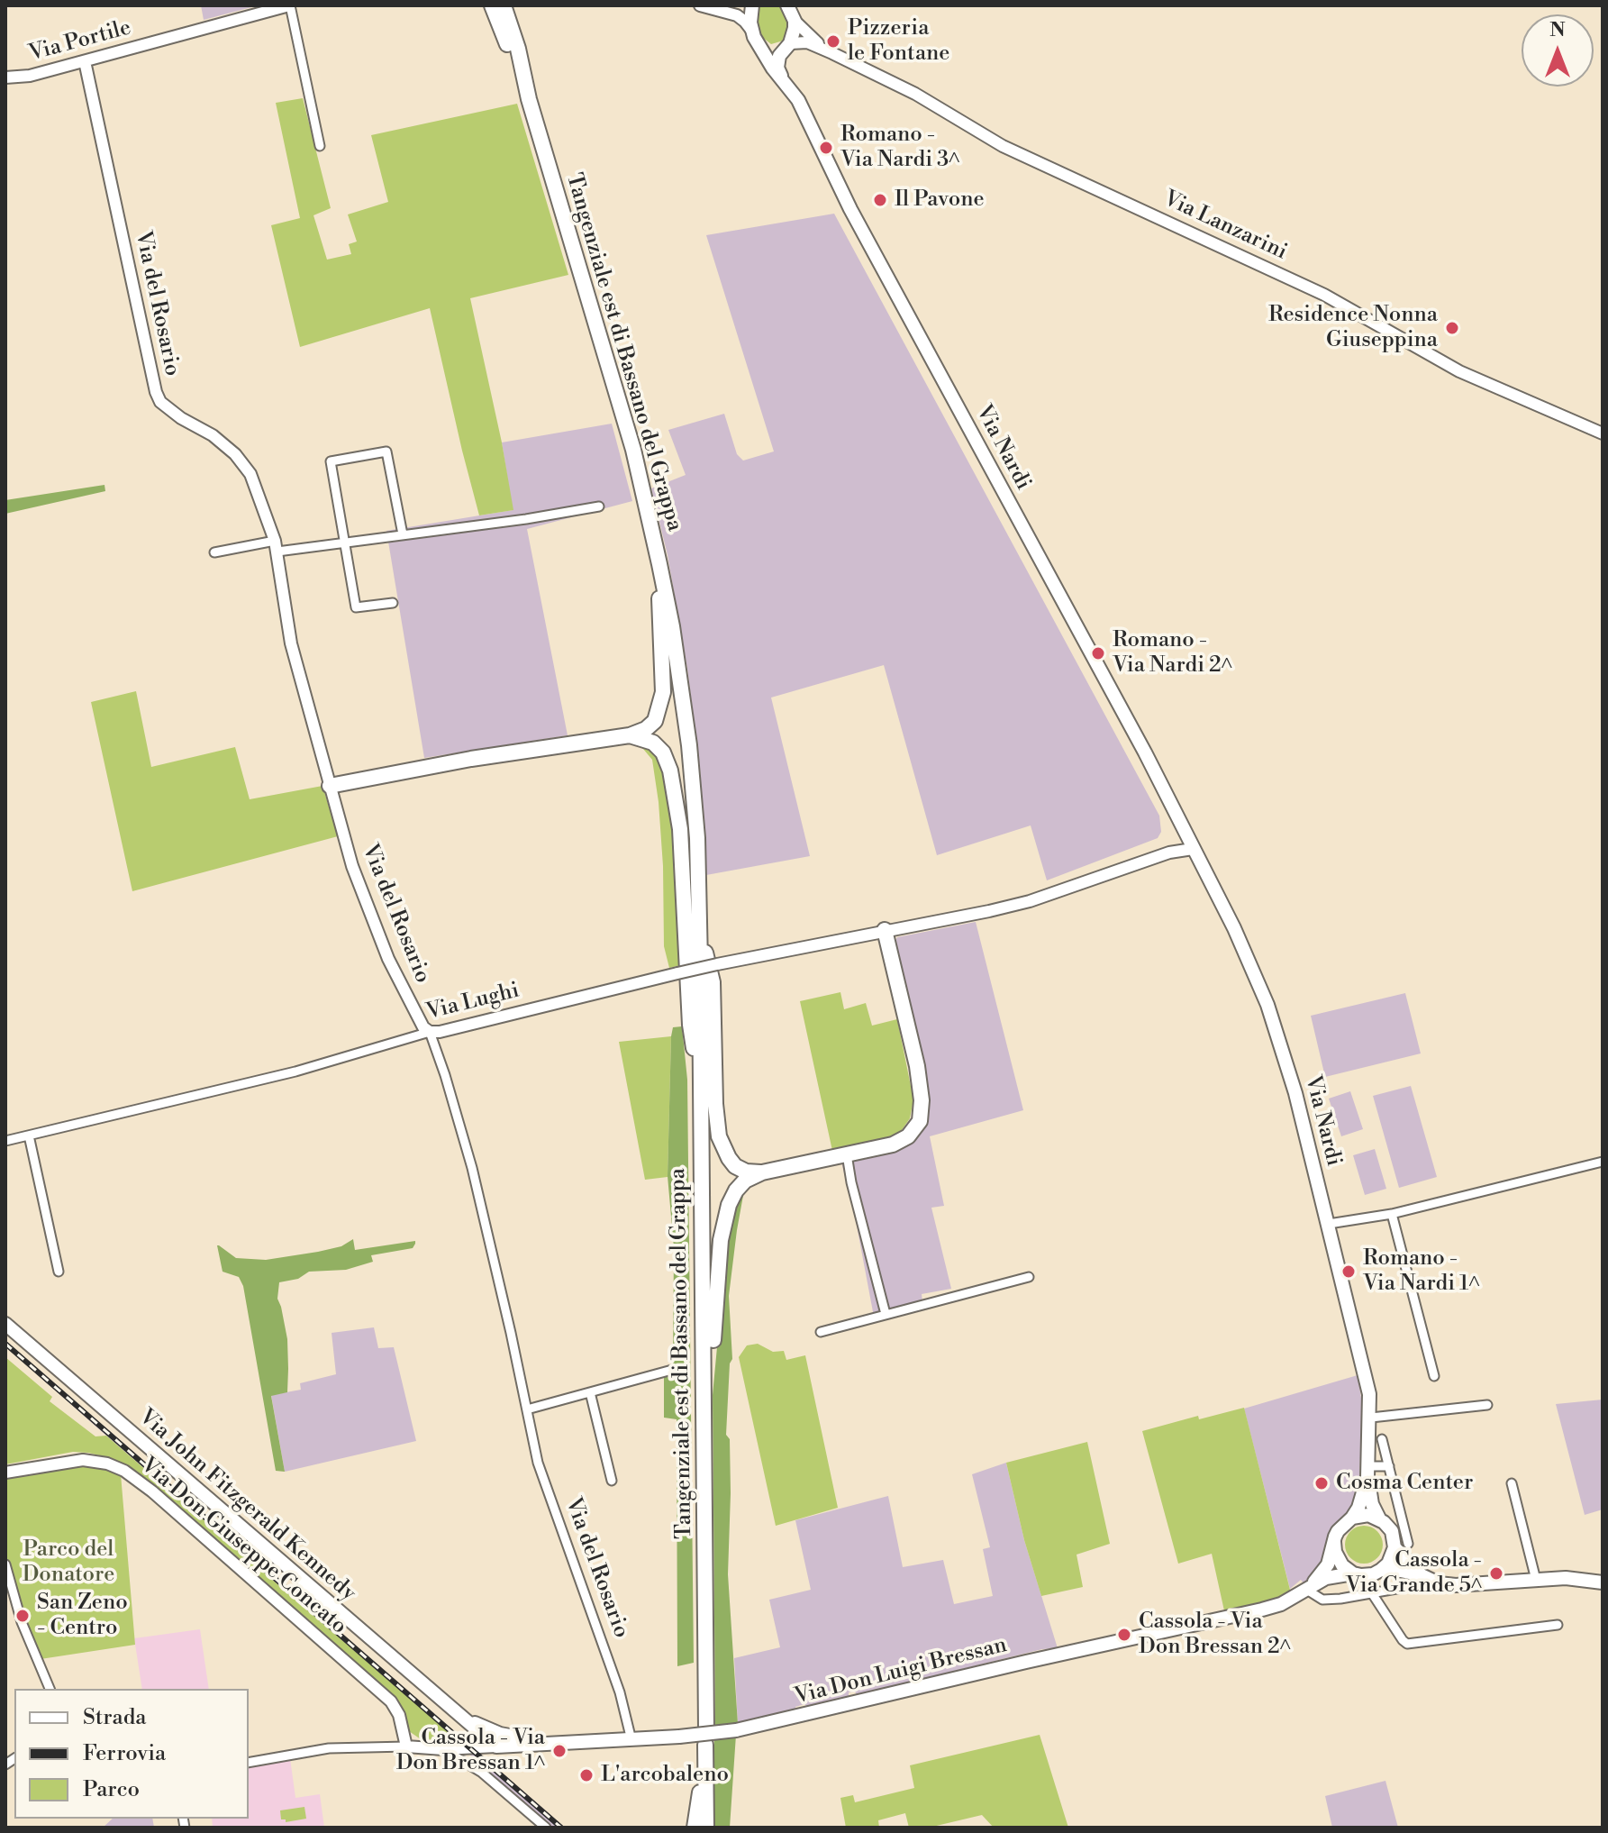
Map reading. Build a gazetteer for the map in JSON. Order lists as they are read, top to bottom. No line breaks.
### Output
{"streets":{"highway":["Tangenziale est di Bassano del Grappa"],"main road":["Via Nardi","Via John Fitzgerald Kennedy","Via Don Luigi Bressan"],"street":["Via Portile","Via Lanzarini","Via del Rosario","Via Lughi","Via Don Giuseppe Concato"]},"crossings":[["Via Portile","Via del Rosario"],["Via del Rosario","Via Lughi"],["Via del Rosario","Via Don Luigi Bressan"],["Via Nardi","Via Lughi"],["Via Nardi","Via Don Luigi Bressan"],["Via John Fitzgerald Kennedy","Via Don Luigi Bressan"]],"parks":["Parco del Donatore"],"places":["Pizzeria le Fontane","Romano - Via Nardi 3^","Il Pavone","Residence Nonna Giuseppina","Romano - Via Nardi 2^","Romano - Via Nardi 1^","Cosma Center","Cassola - Via Grande 5^","San Zeno - Centro","Cassola - Via Don Bressan 2^","Cassola - Via Don Bressan 1^","L'arcobaleno"],"legend":["Strada","Ferrovia","Parco"],"north":"top"}
